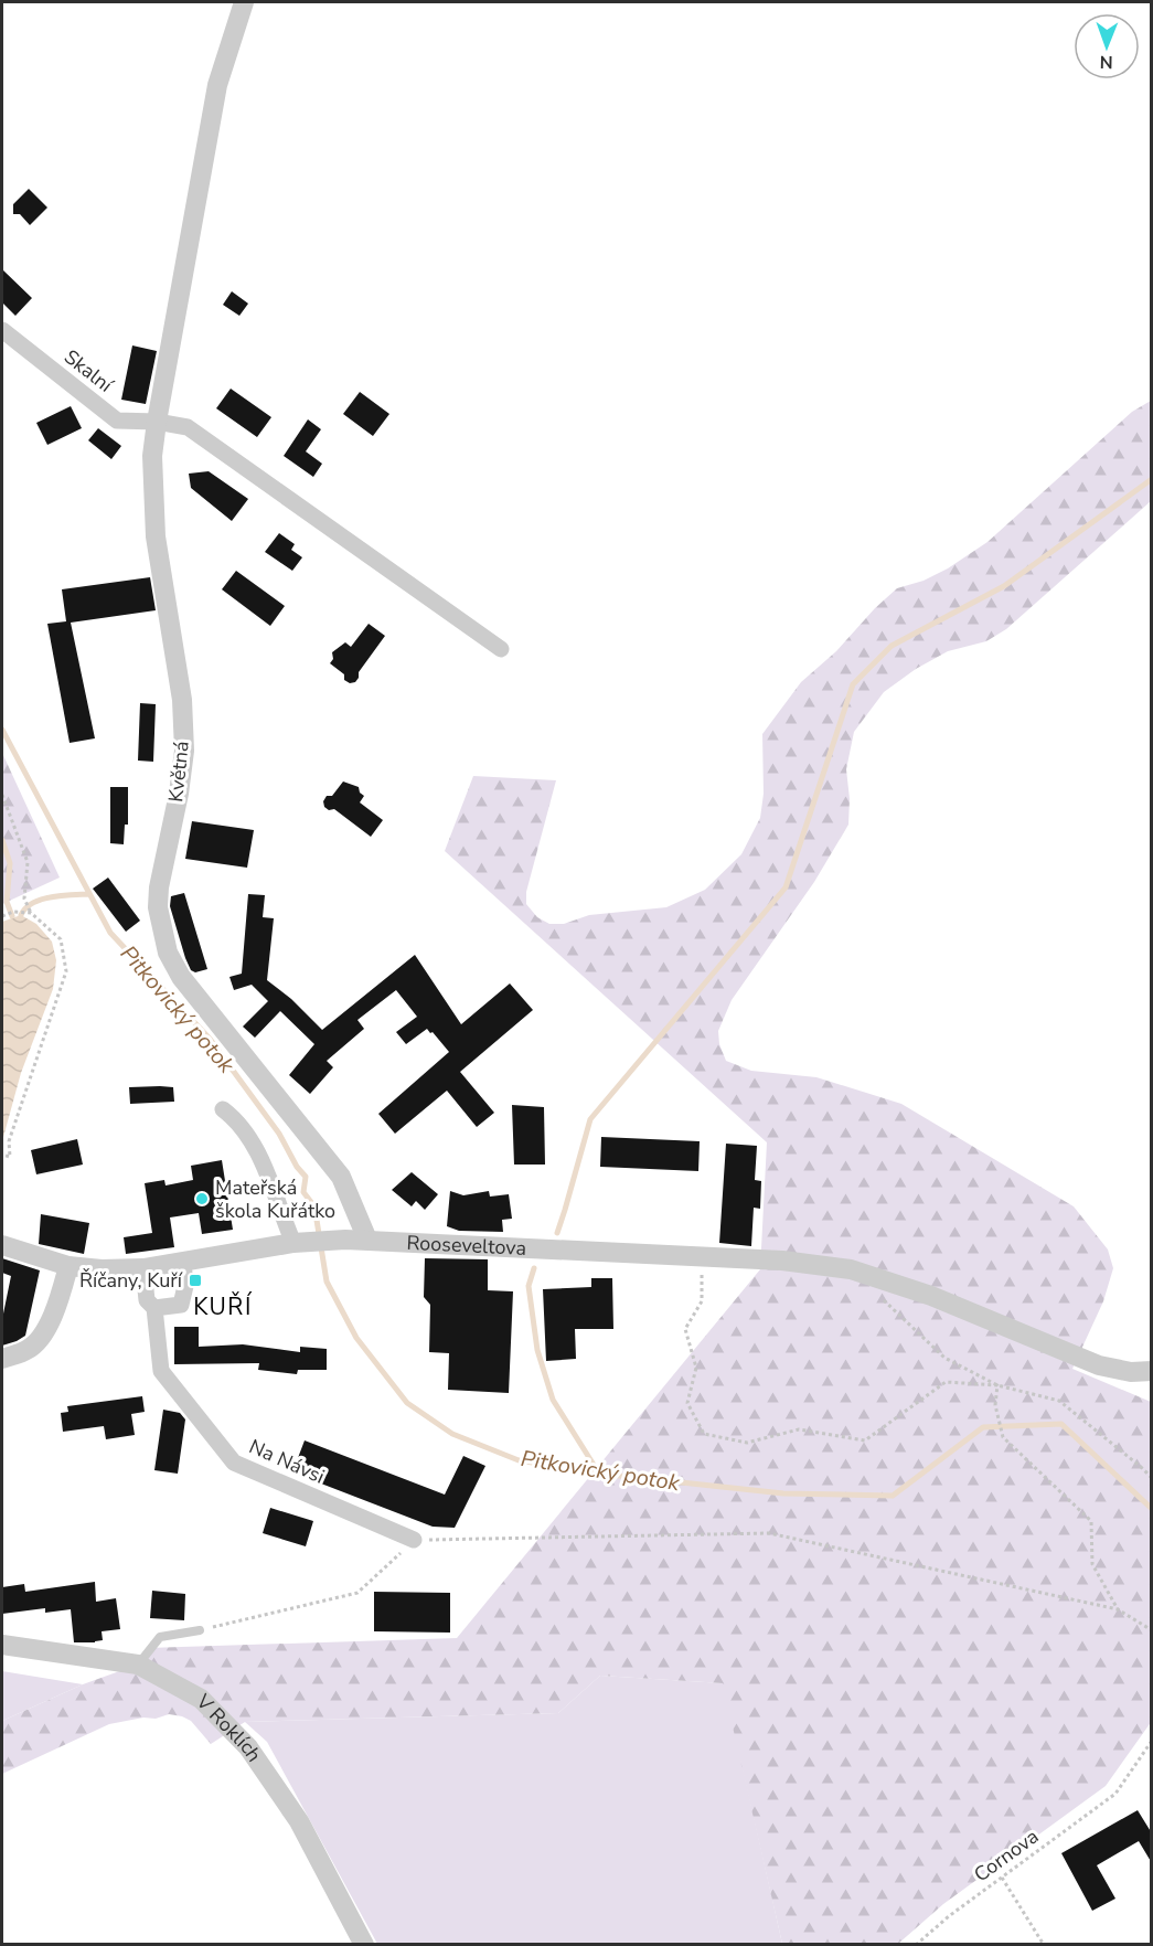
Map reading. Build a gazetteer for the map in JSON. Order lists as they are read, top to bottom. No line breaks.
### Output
{"streets":{"street":["Skalní","Květná","Rooseveltova","Na Návsi","V Roklích"],"path":["Cornova"]},"crossings":[["Skalní","Květná"],["Květná","Rooseveltova"],["Rooseveltova","Na Návsi"]],"districts":["KUŘÍ"],"water":["Pitkovický potok"],"places":{"other":["Mateřská škola Kuřátko"],"transit":["Říčany, Kuří"]},"north":"bottom"}
